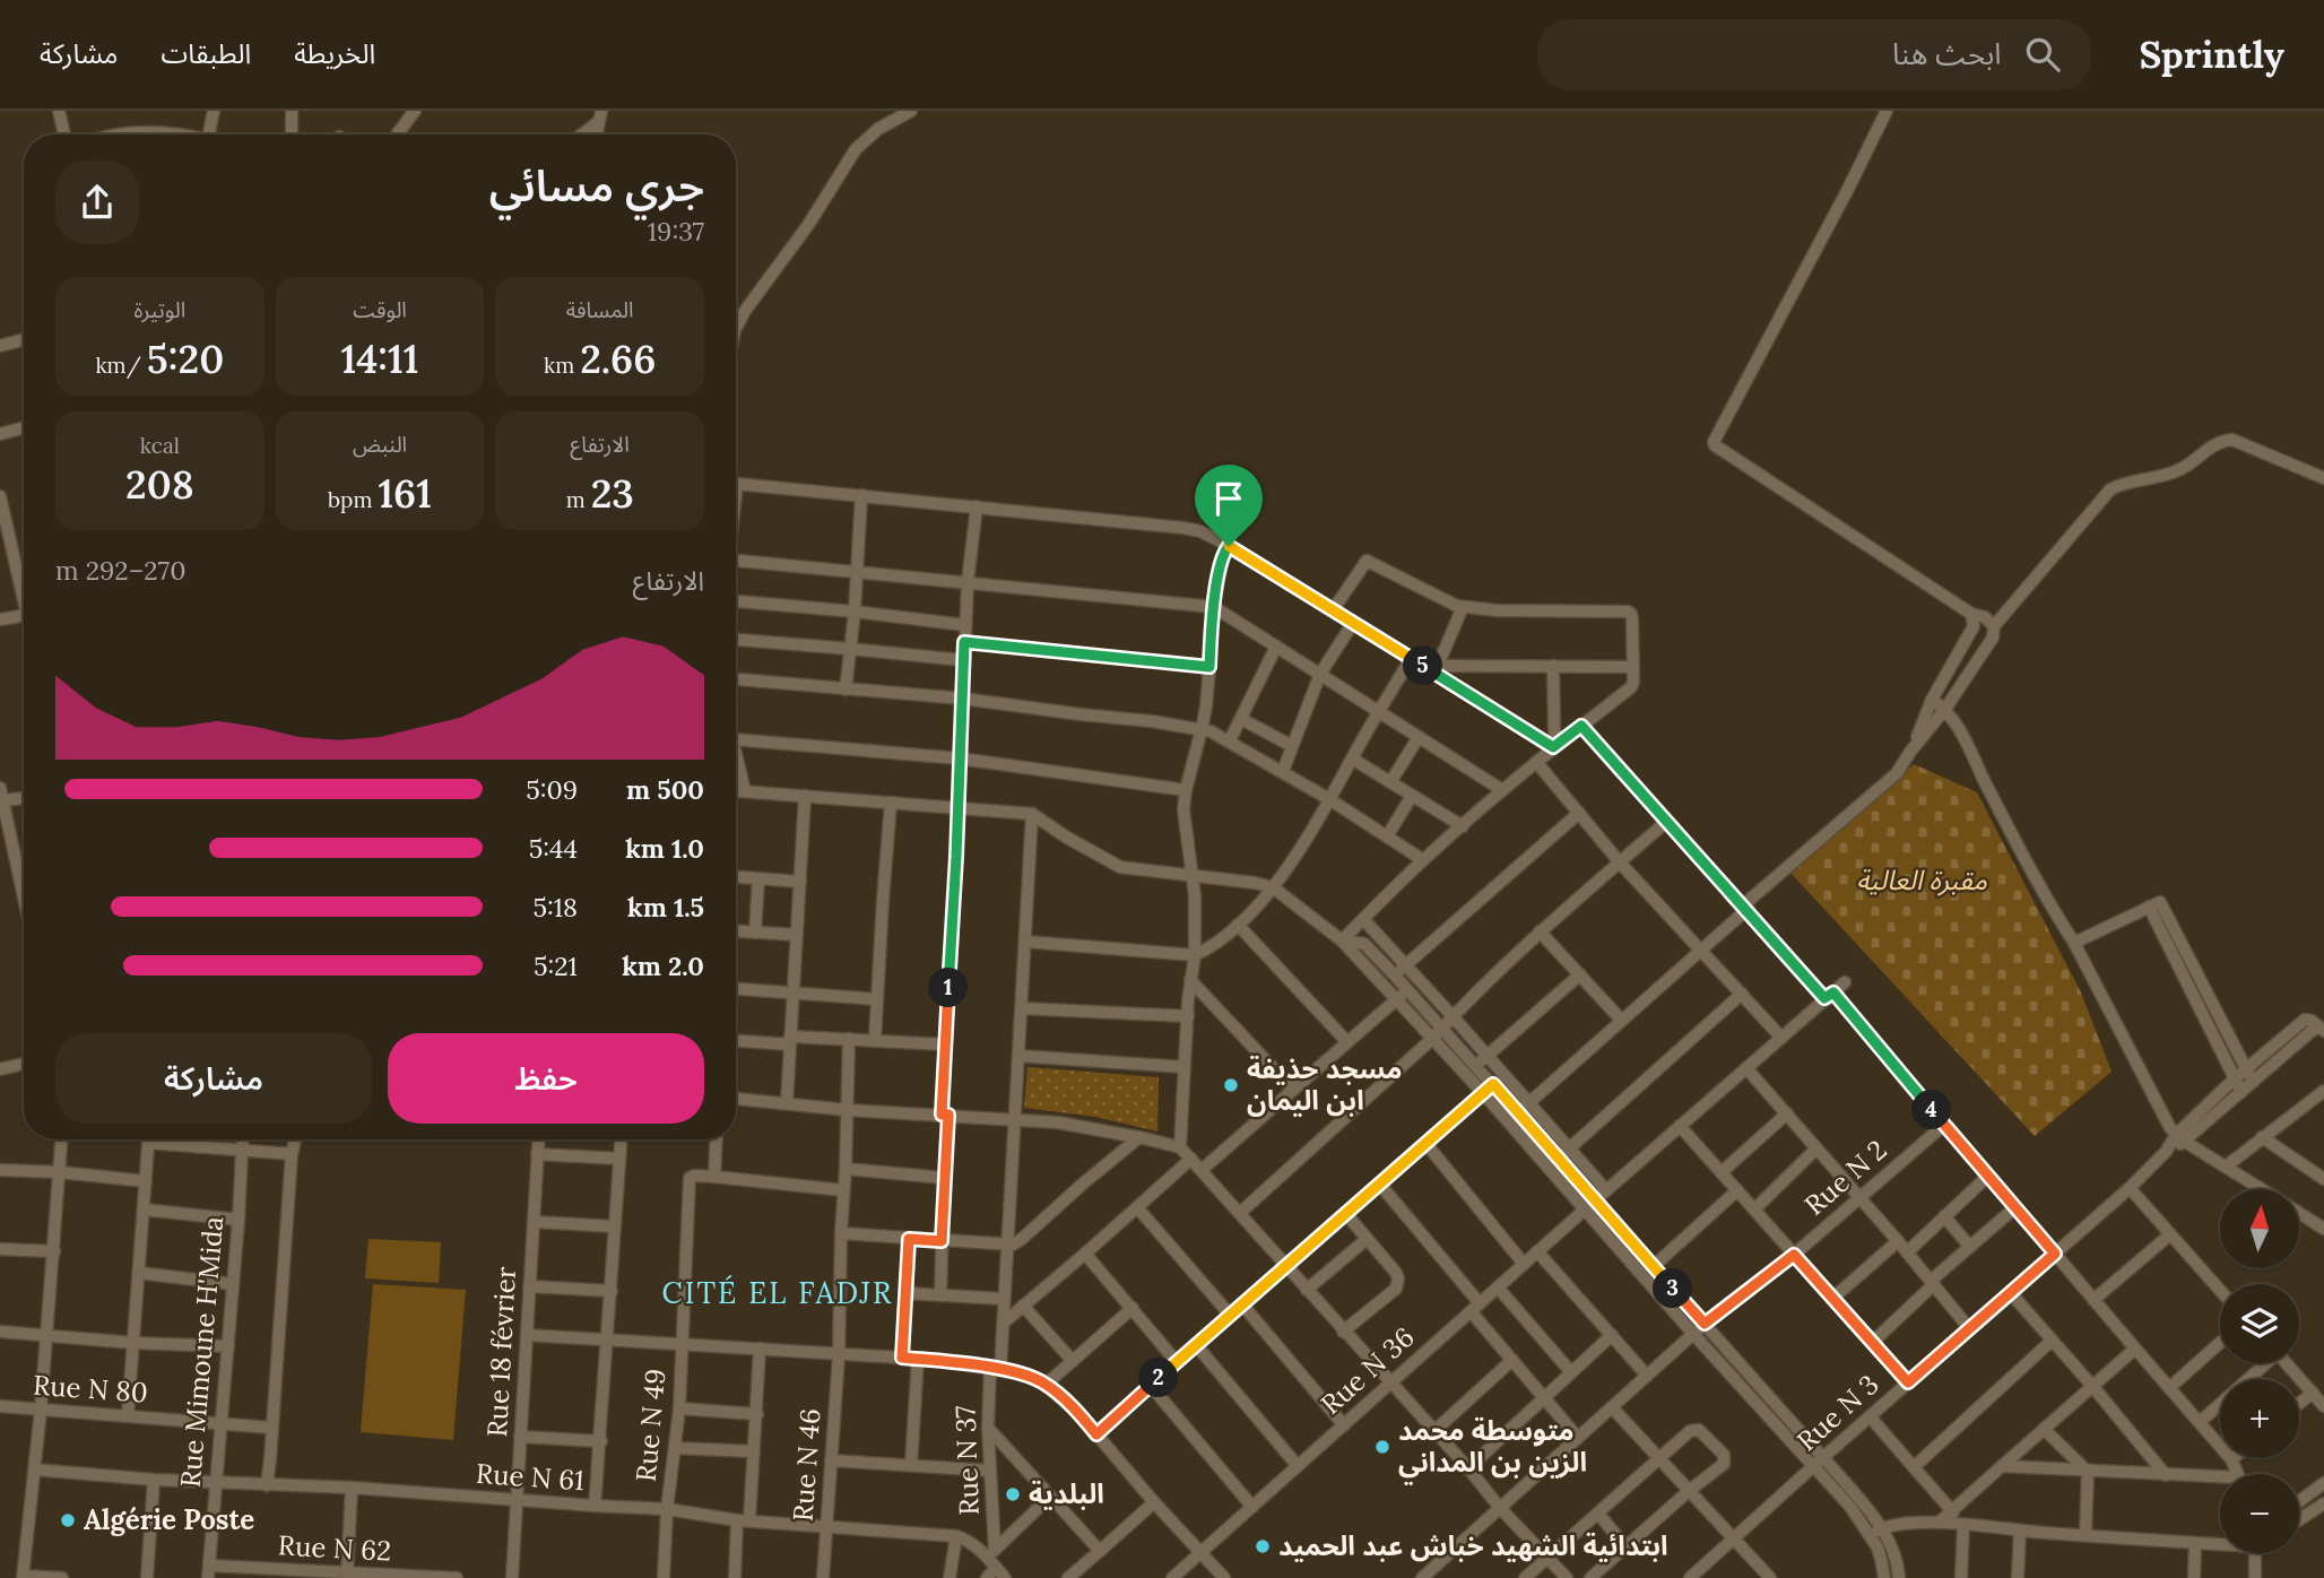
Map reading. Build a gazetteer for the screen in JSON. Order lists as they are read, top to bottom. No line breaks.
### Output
{"streets":{"street":["Rue N 2","Rue Mimoune H'Mida","Rue 18 février","Rue N 36","Rue N 80","Rue N 3","Rue N 49","Rue N 37","Rue N 46","Rue N 61","Rue N 62"]},"crossings":[["Rue Mimoune H'Mida","Rue N 80"],["Rue Mimoune H'Mida","Rue N 61"],["Rue Mimoune H'Mida","Rue N 62"],["Rue 18 février","Rue N 61"],["Rue N 49","Rue N 61"],["Rue N 46","Rue N 61"]],"districts":["CITÉ EL FADJR"],"parks":["مقبرة العالية"],"places":["مسجد حذيفة ابن اليمان","متوسطة محمد الزين بن المداني","البلدية","Algérie Poste","ابتدائية الشهيد خباش عبد الحميد"],"north":"top","page":{"header":"Sprintly","search":"ابحث هنا","nav":["الخريطة","الطبقات","مشاركة"],"heading":["جري مسائي","19:37"],"stats":[["المسافة","2.66 km"],["الوقت","14:11"],["الوتيرة","5:20 /km"],["الارتفاع","23 m"],["النبض","161 bpm"],["kcal","208"]],"chart":["الارتفاع","270–292 m"],"pins":["5","1","4","3","2"],"list":[{"name":"500 m","note":"5:09"},{"name":"1.0 km","note":"5:44"},{"name":"1.5 km","note":"5:18"},{"name":"2.0 km","note":"5:21"}],"buttons":["حفظ","مشاركة"],"map_buttons":["+","−"]}}
